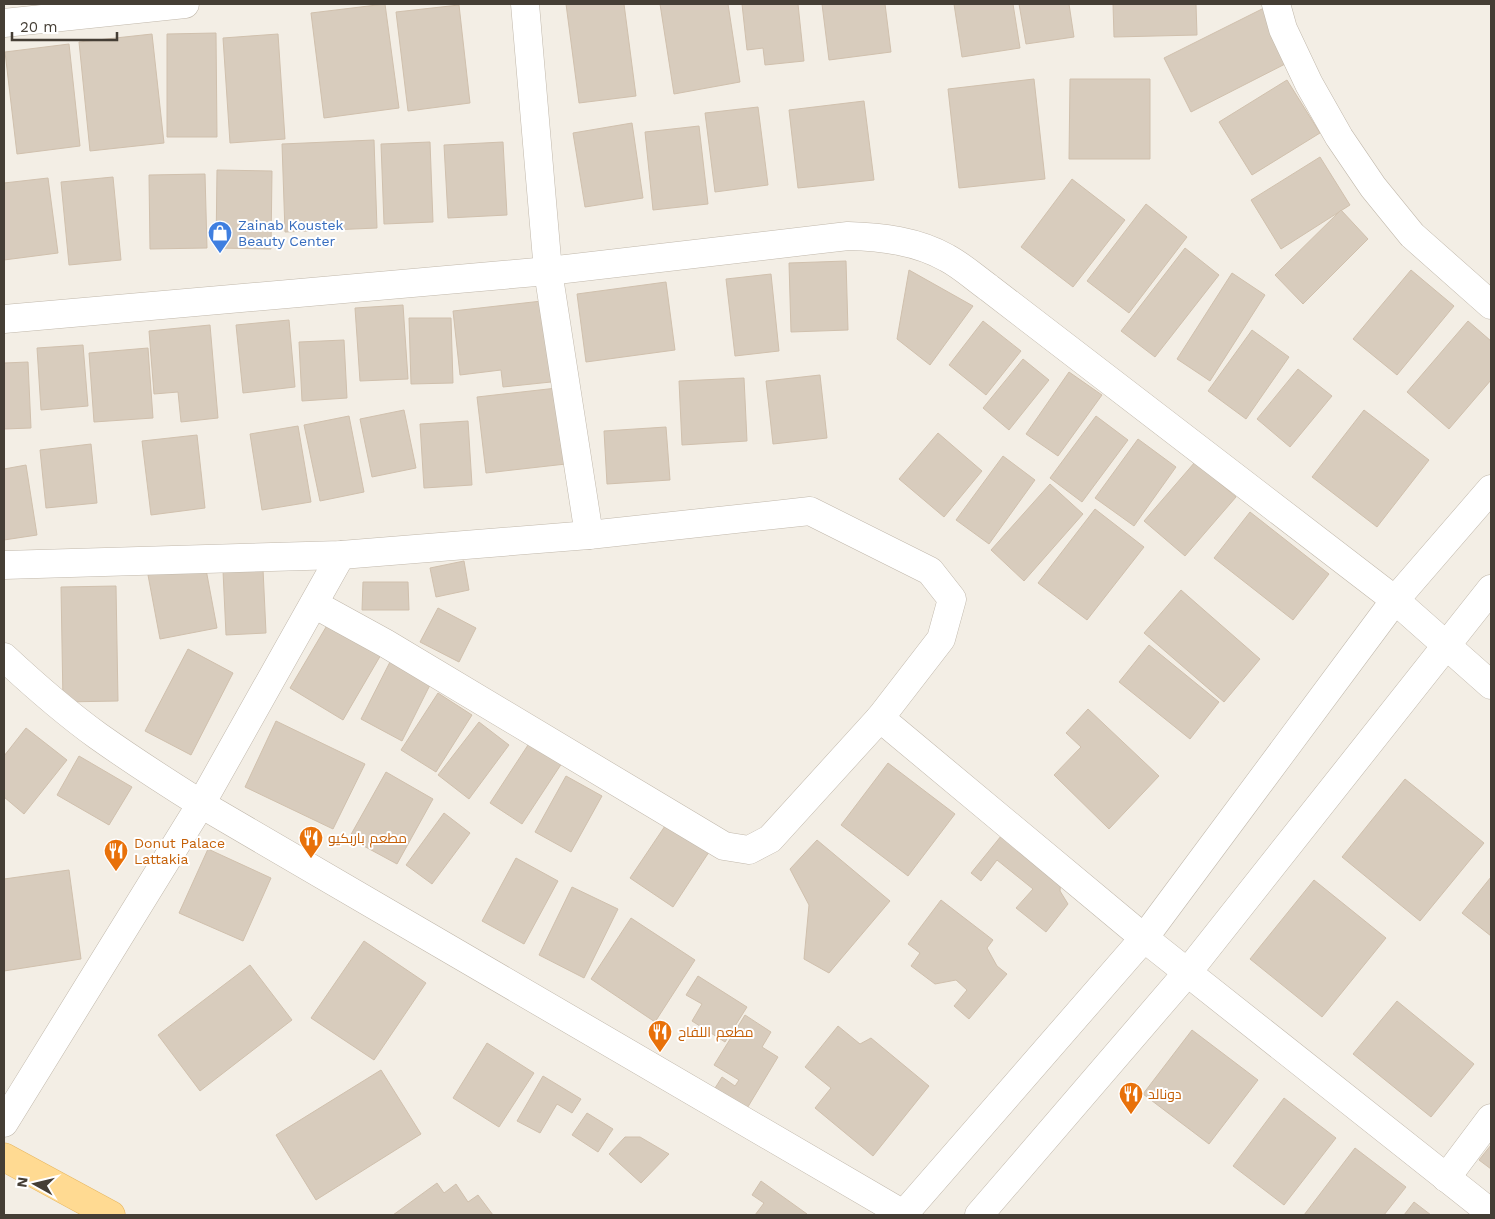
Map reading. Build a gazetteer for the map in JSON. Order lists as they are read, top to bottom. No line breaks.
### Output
{"places":{"shop":["Zainab Koustek Beauty Center"],"restaurant":["مطعم باربكيو","Donut Palace Lattakia","مطعم اللفاح","دونالد"]},"scale_bar":"20 m","north":"left"}
